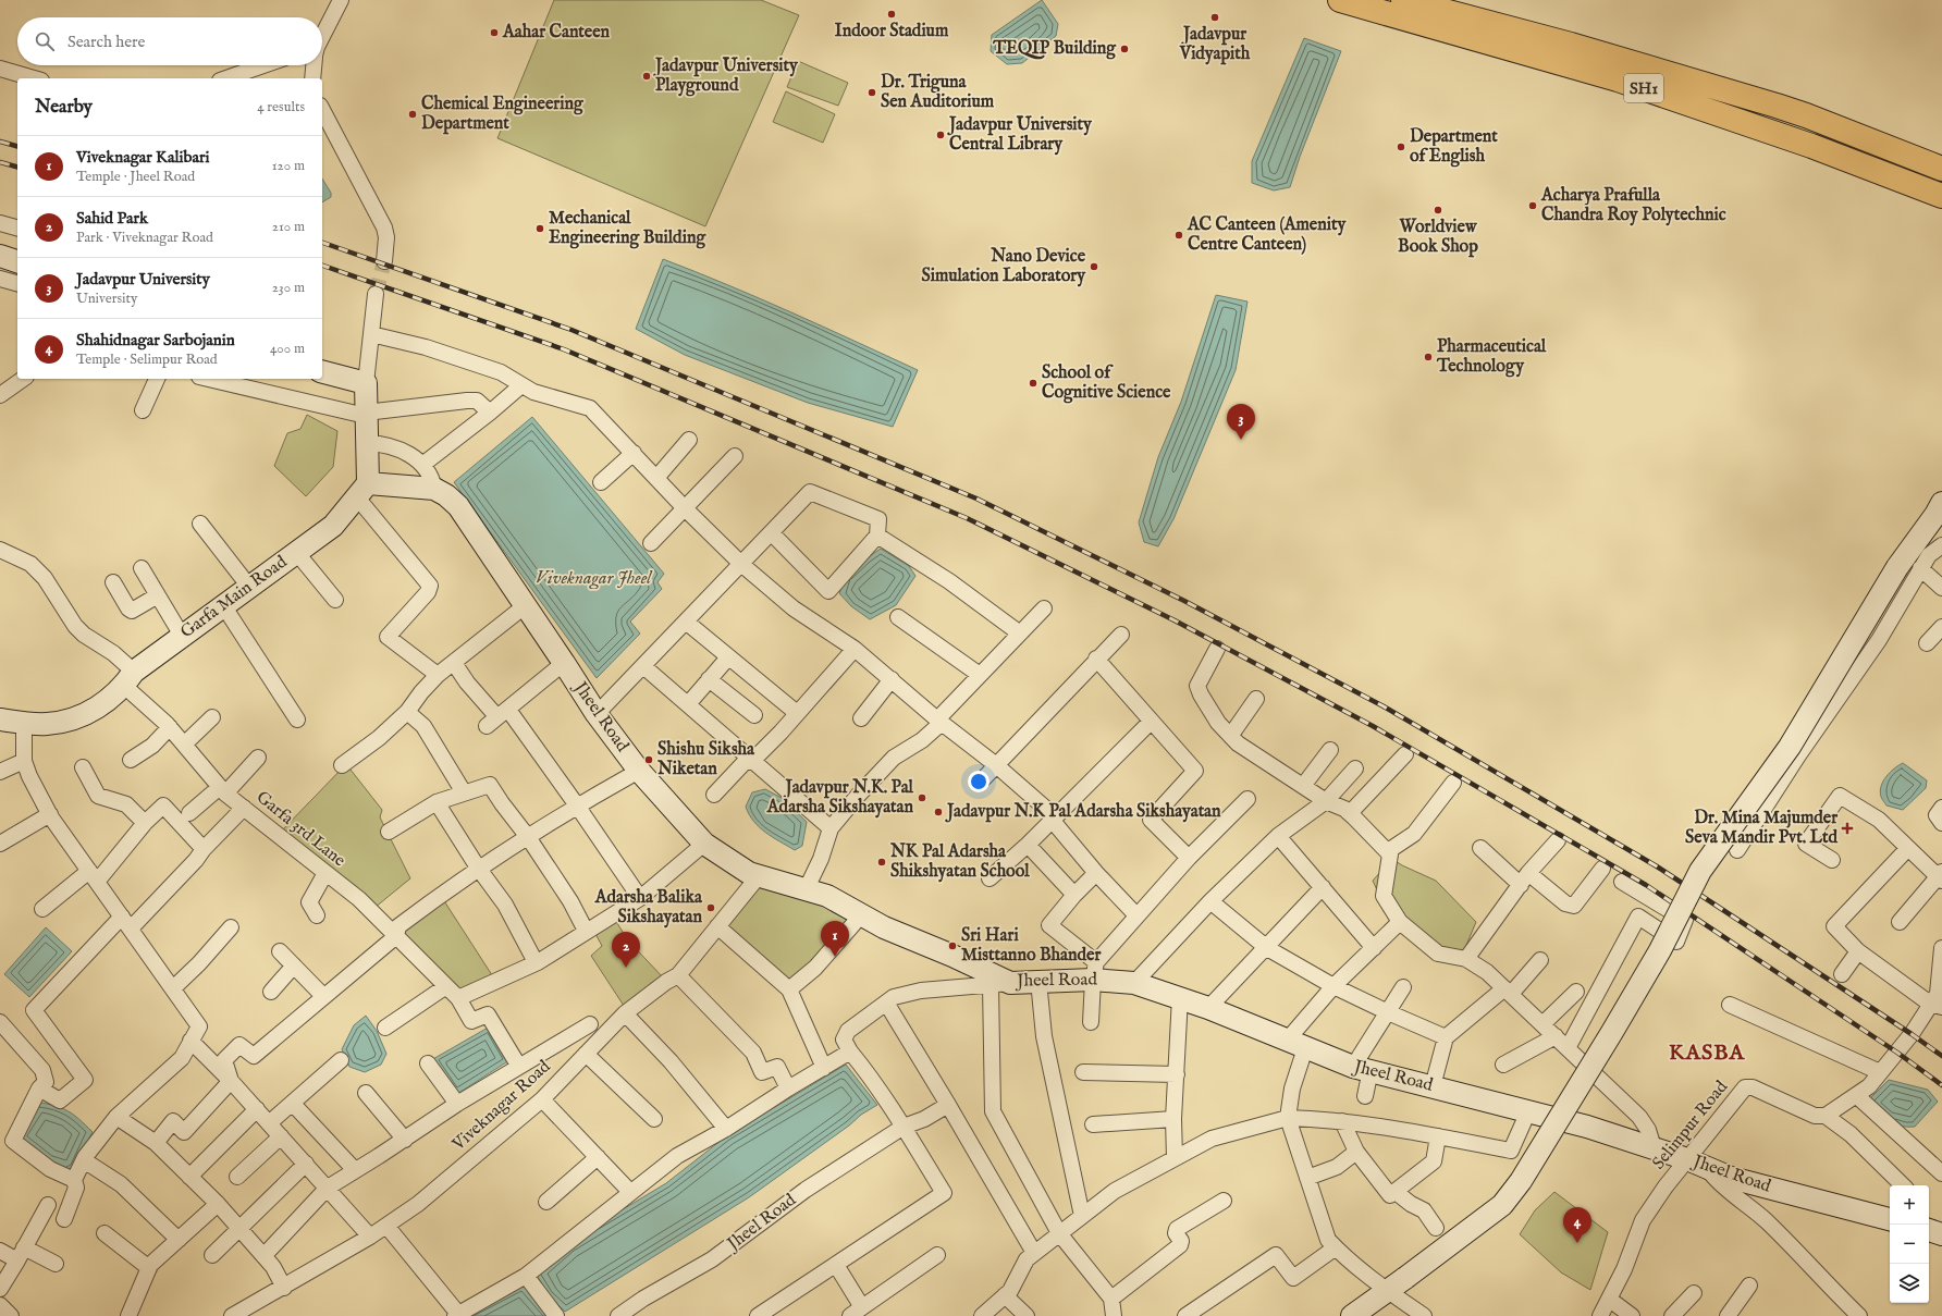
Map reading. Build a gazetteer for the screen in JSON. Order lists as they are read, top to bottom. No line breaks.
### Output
{"streets":{"main road":["SH1"],"street":["Garfa Main Road","Jheel Road","Garfa 3rd Lane","Viveknagar Road","Selimpur Road"]},"crossings":[["Garfa Main Road","Garfa 3rd Lane"],["Jheel Road","Viveknagar Road"],["Jheel Road","Selimpur Road"]],"districts":["KASBA"],"water":["Viveknagar Jheel"],"places":{"other":["Indoor Stadium","Jadavpur Vidyapith","Aahar Canteen","TEQIP Building","Jadavpur University Playground","Dr. Triguna Sen Auditorium","Chemical Engineering Department","Jadavpur University Central Library","Department of English","Acharya Prafulla Chandra Roy Polytechnic","Worldview Book Shop","Mechanical Engineering Building","AC Canteen (Amenity Centre Canteen)","Nano Device Simulation Laboratory","Pharmaceutical Technology","School of Cognitive Science","Shishu Siksha Niketan","Jadavpur N.K. Pal Adarsha Sikshayatan","Jadavpur N.K Pal Adarsha Sikshayatan","NK Pal Adarsha Shikshyatan School","Adarsha Balika Sikshayatan","Sri Hari Misttanno Bhander"],"health":["Dr. Mina Majumder Seva Mandir Pvt. Ltd"]},"page":{"search":"Search here","heading":["Nearby","4 results"],"list":[{"mark":"1","name":"Viveknagar Kalibari","note":"Temple · Jheel Road","value":"120 m"},{"mark":"2","name":"Sahid Park","note":"Park · Viveknagar Road","value":"210 m"},{"mark":"3","name":"Jadavpur University","note":"University","value":"230 m"},{"mark":"4","name":"Shahidnagar Sarbojanin","note":"Temple · Selimpur Road","value":"400 m"}],"pins":["3","1","2","4"],"map_buttons":["+","−"]}}
